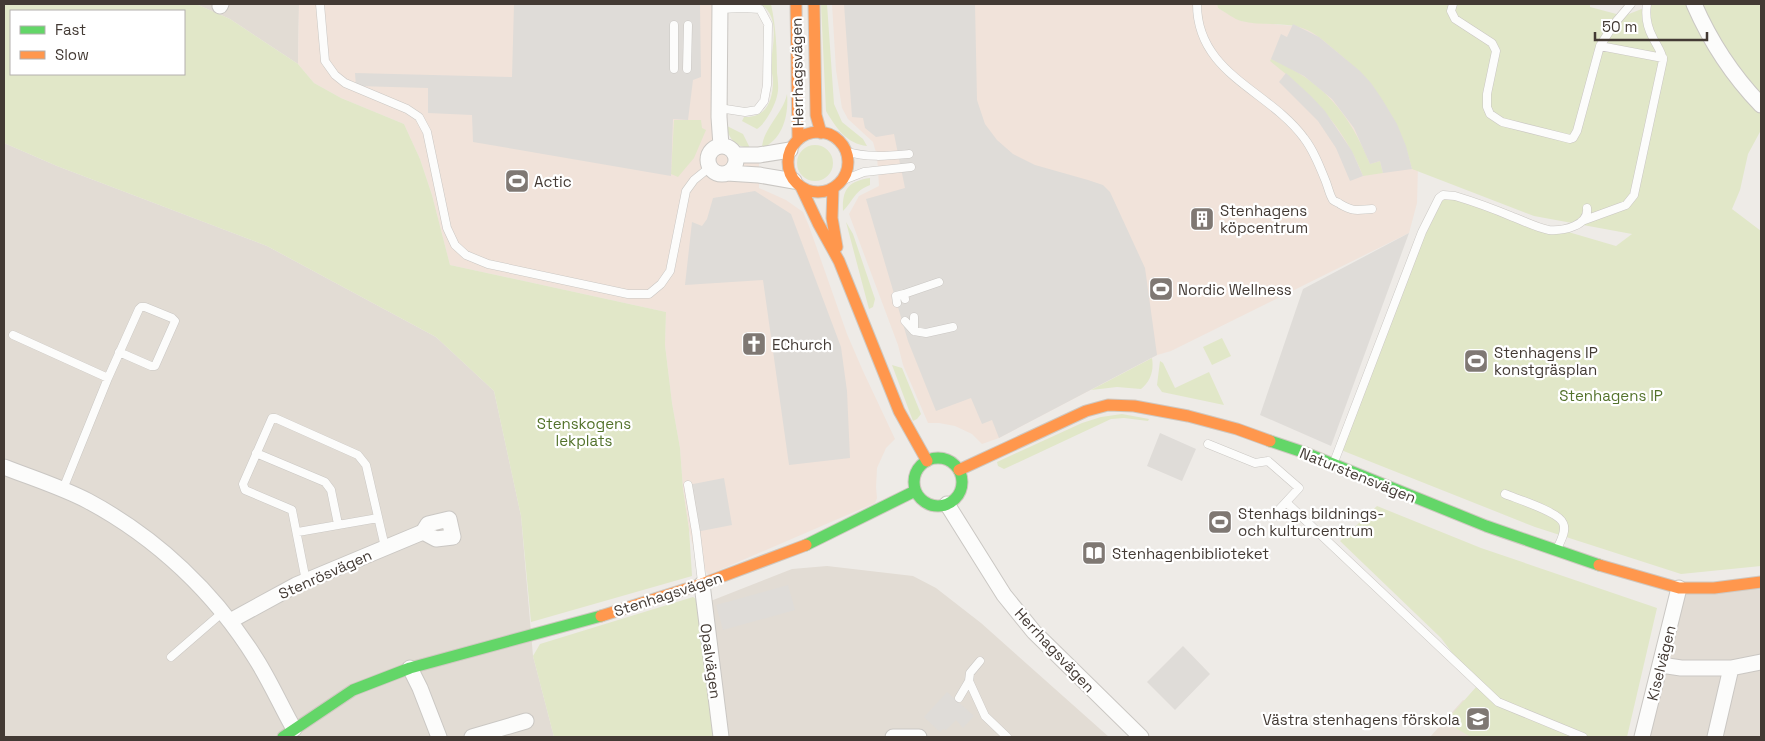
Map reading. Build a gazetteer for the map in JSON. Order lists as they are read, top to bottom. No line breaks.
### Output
{"streets":{"street":["Herrhagsvägen","Naturstensvägen","Stenrösvägen","Stenhagsvägen","Opalvägen","Kiselvägen"]},"crossings":[["Herrhagsvägen","Naturstensvägen"],["Herrhagsvägen","Stenhagsvägen"],["Naturstensvägen","Stenhagsvägen"],["Naturstensvägen","Kiselvägen"],["Stenhagsvägen","Opalvägen"]],"parks":["Stenhagens IP","Stenskogens lekplats"],"places":{"sports":["Actic","Nordic Wellness","Stenhagens IP konstgräsplan","Stenhags bildnings- och kulturcentrum"],"building":["Stenhagens köpcentrum"],"church":["EChurch"],"library":["Stenhagenbiblioteket"],"school or university":["Västra stenhagens förskola"]},"legend":["Fast","Slow"],"scale_bar":"50 m"}
